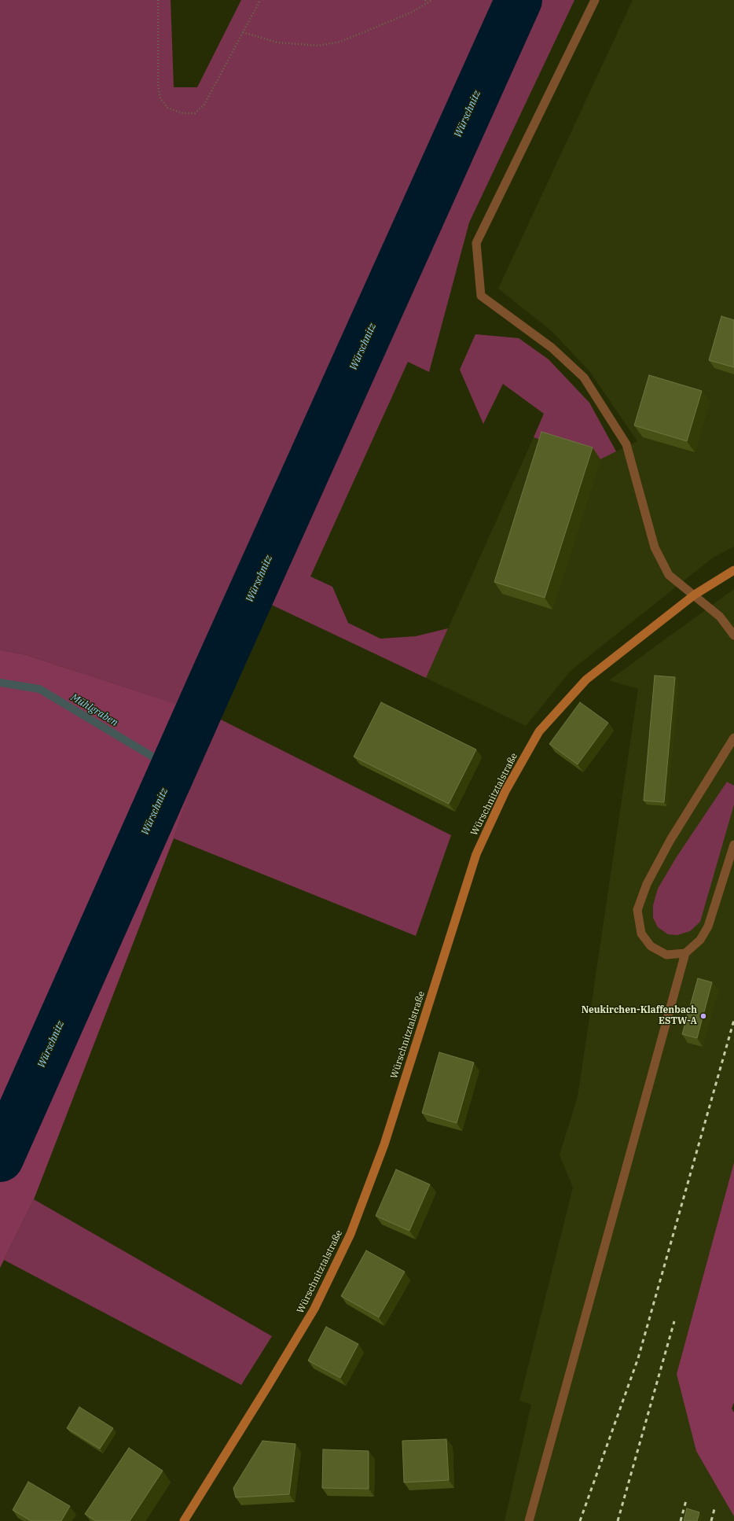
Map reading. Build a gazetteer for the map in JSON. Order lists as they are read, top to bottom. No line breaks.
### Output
{"streets":{"main road":["Würschnitztalstraße"]},"water":["Würschnitz","Mühlgraben"],"places":["Neukirchen-Klaffenbach ESTW-A"]}
